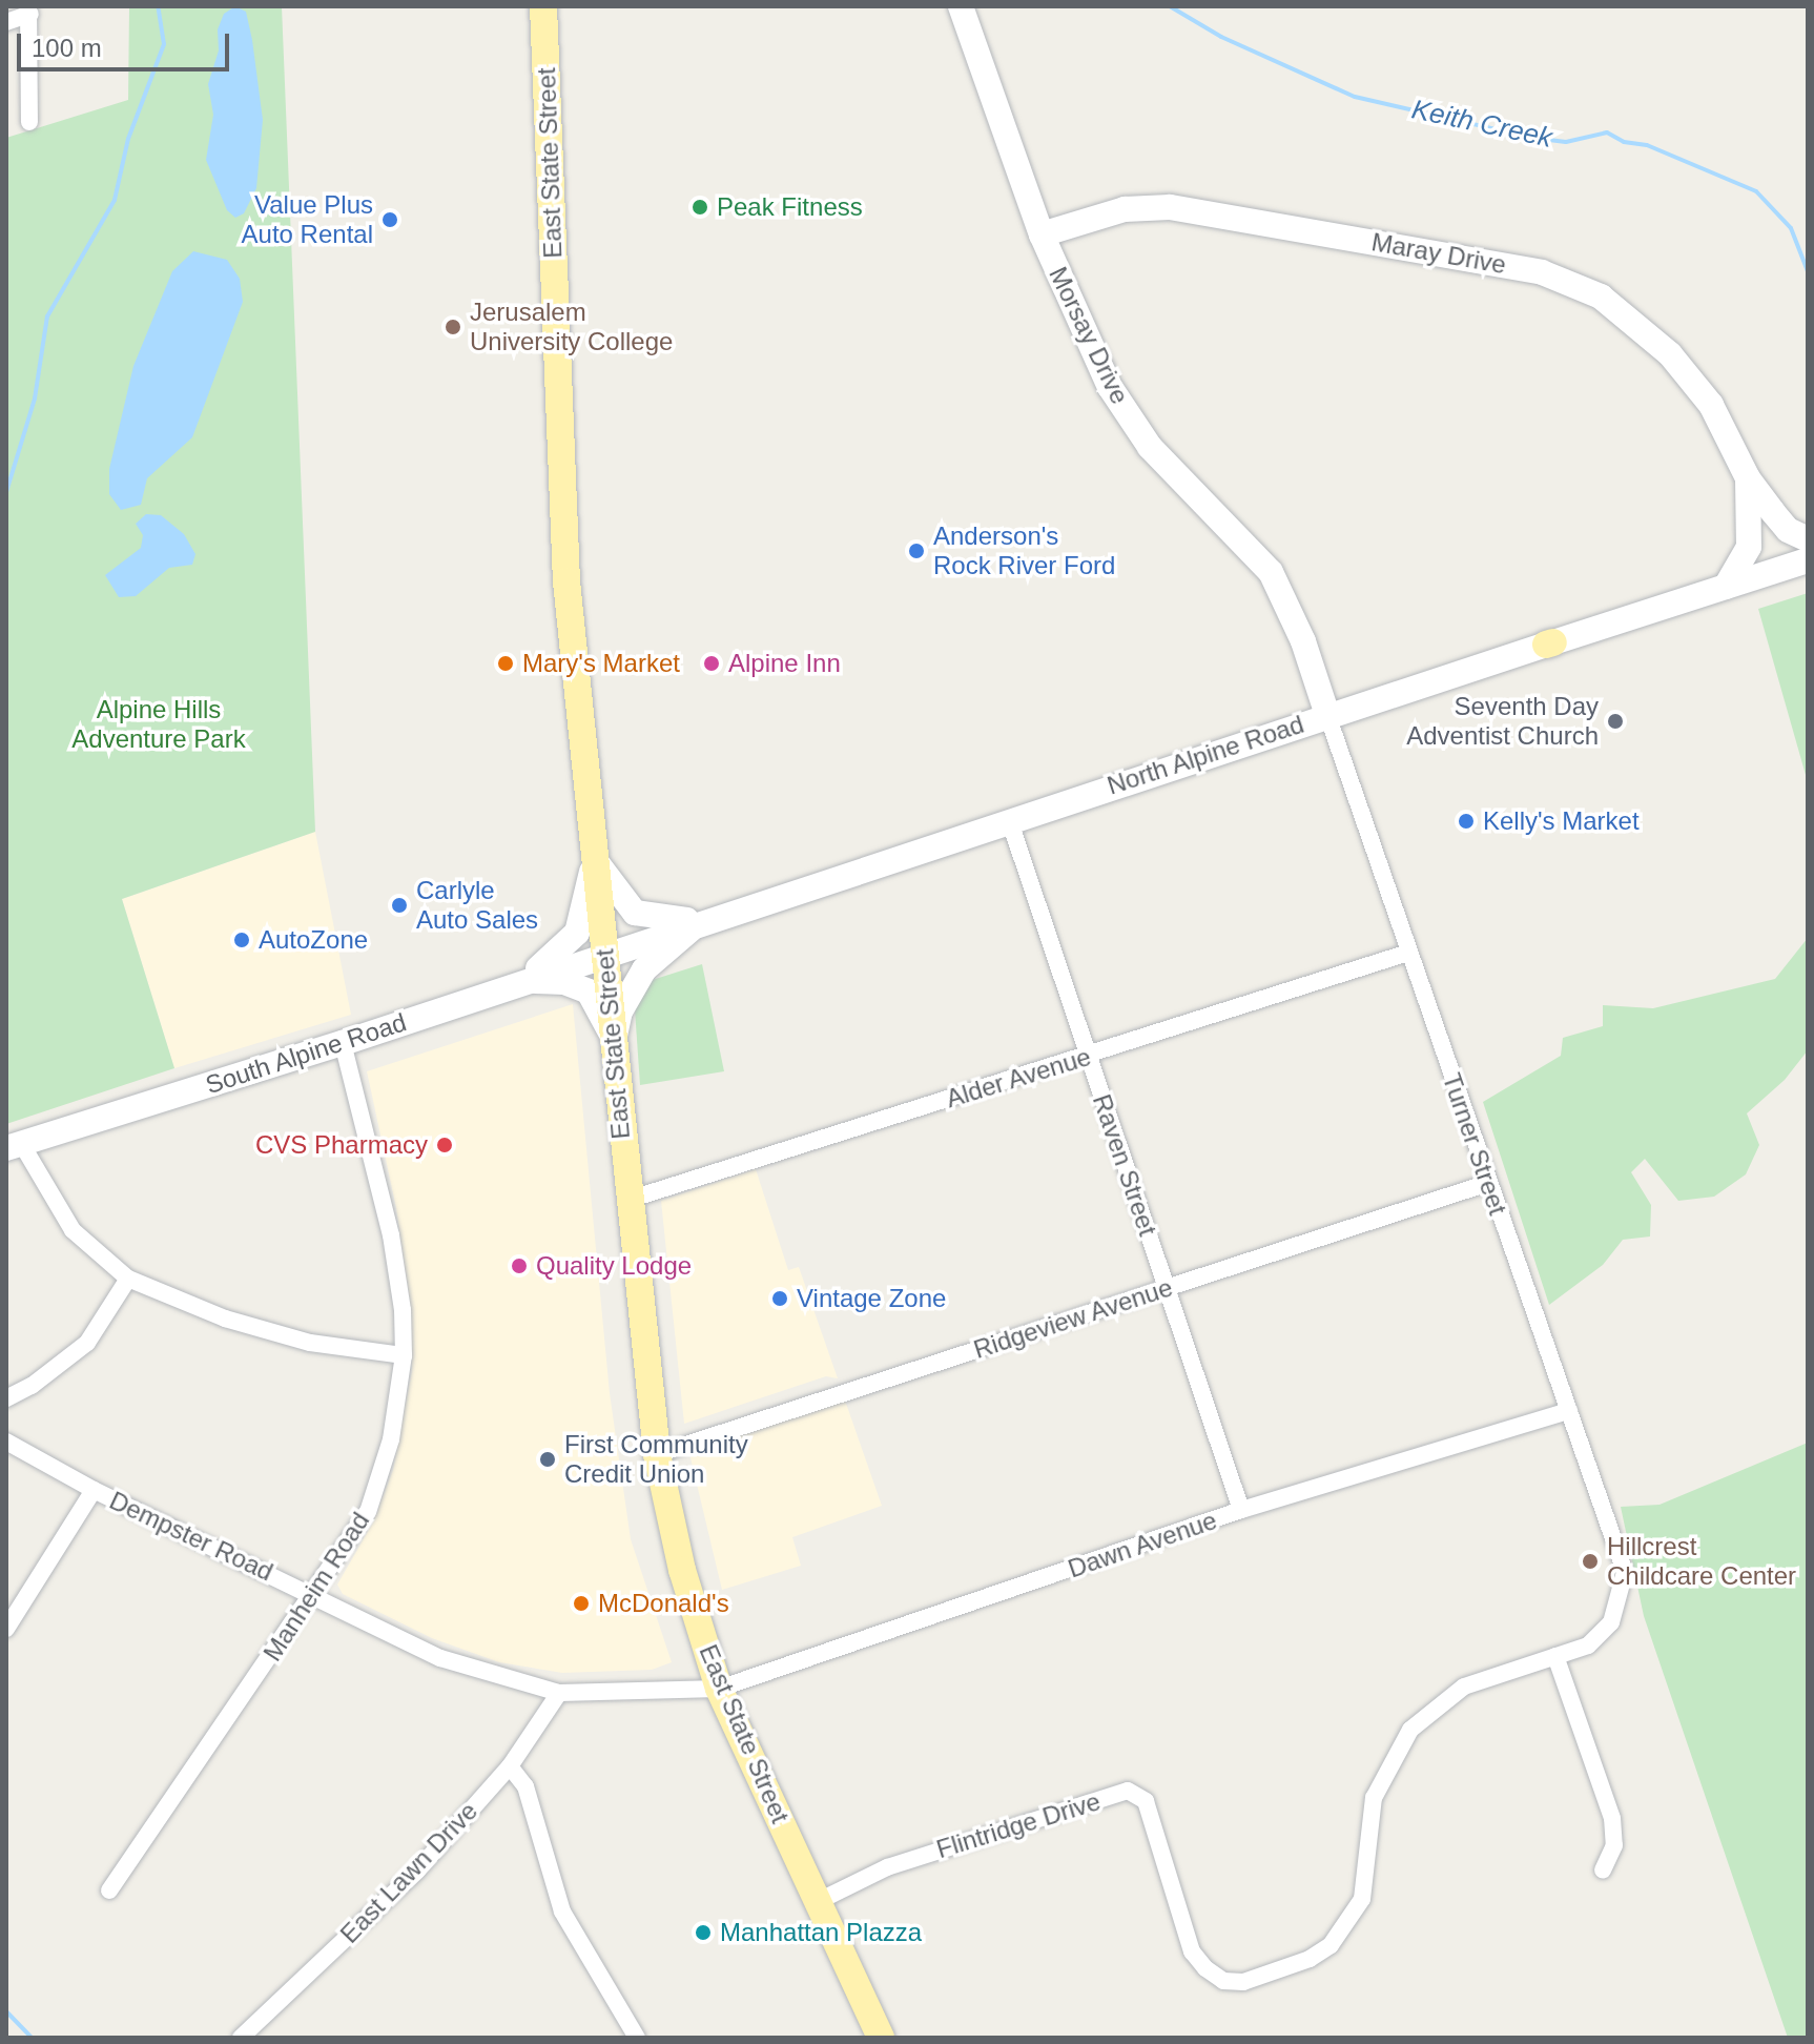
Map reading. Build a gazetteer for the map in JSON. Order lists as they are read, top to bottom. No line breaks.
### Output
{"streets":{"main road":["East State Street","Maray Drive","Morsay Drive","North Alpine Road","South Alpine Road"],"street":["Alder Avenue","Turner Street","Raven Street","Ridgeview Avenue","Dempster Road","Dawn Avenue","Manheim Road","Flintridge Drive","East Lawn Drive"]},"crossings":[["East State Street","North Alpine Road"],["East State Street","South Alpine Road"],["East State Street","Alder Avenue"],["East State Street","Ridgeview Avenue"],["East State Street","Dempster Road"],["East State Street","Dawn Avenue"],["East State Street","Flintridge Drive"],["Maray Drive","Morsay Drive"],["Morsay Drive","North Alpine Road"],["Morsay Drive","Turner Street"],["North Alpine Road","South Alpine Road"],["North Alpine Road","Turner Street"],["North Alpine Road","Raven Street"],["South Alpine Road","Manheim Road"],["Alder Avenue","Turner Street"],["Alder Avenue","Raven Street"],["Turner Street","Ridgeview Avenue"],["Turner Street","Dawn Avenue"],["Turner Street","Flintridge Drive"],["Raven Street","Ridgeview Avenue"],["Raven Street","Dawn Avenue"],["Dempster Road","Dawn Avenue"],["Dempster Road","Manheim Road"],["Dempster Road","East Lawn Drive"]],"water":["Keith Creek"],"parks":["Alpine Hills Adventure Park"],"places":["Peak Fitness","Value Plus Auto Rental","Jerusalem University College","Anderson's Rock River Ford","Mary's Market","Alpine Inn","Seventh Day Adventist Church","Kelly's Market","Carlyle Auto Sales","AutoZone","CVS Pharmacy","Quality Lodge","Vintage Zone","First Community Credit Union","Hillcrest Childcare Center","McDonald's","Manhattan Plazza"],"scale_bar":"100 m"}
